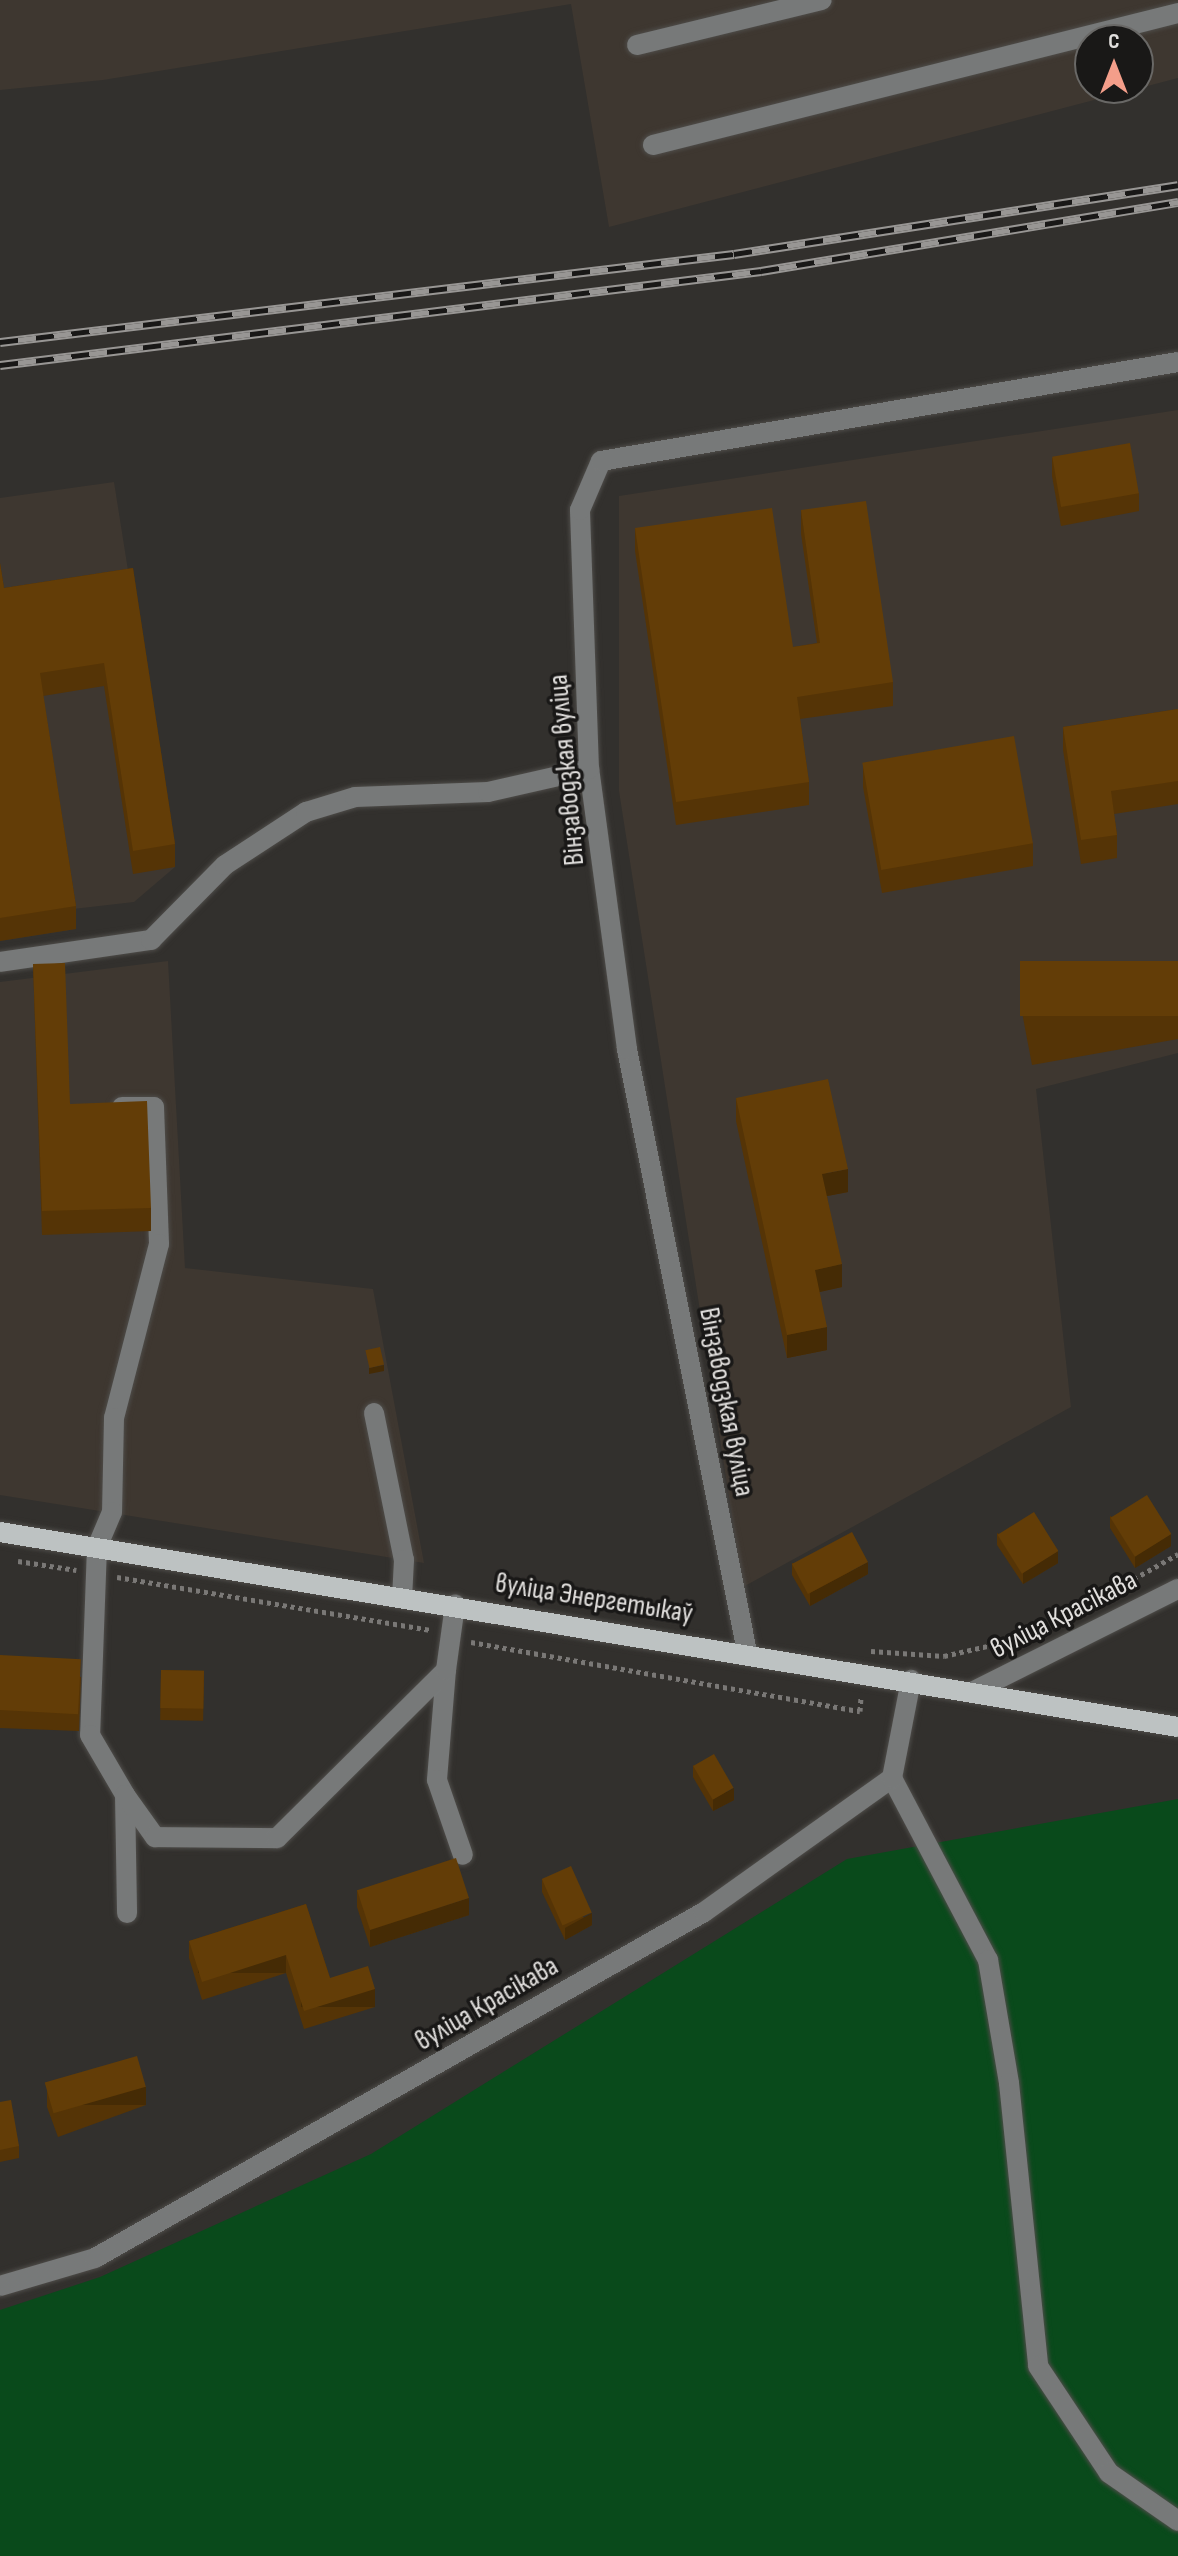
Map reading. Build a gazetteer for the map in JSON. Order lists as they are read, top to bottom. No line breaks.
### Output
{"streets":{"main road":["вуліца Энергетыкаў"],"street":["Вінзаводзкая вуліца","вуліца Красікава"]},"crossings":[["Вінзаводзкая вуліца","вуліца Энергетыкаў"],["вуліца Энергетыкаў","вуліца Красікава"]],"north":"top"}
